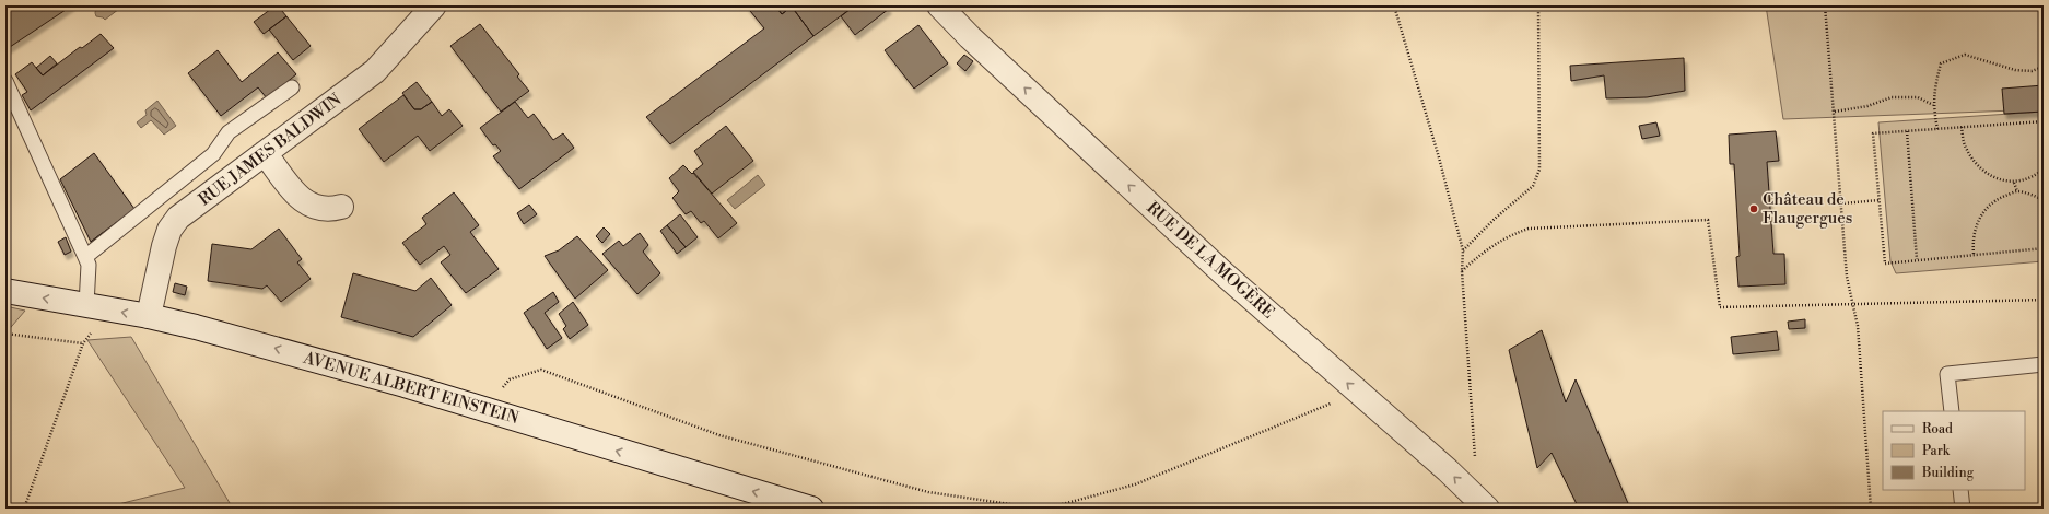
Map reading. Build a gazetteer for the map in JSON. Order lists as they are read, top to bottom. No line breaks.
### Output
{"streets":{"street":["RUE JAMES BALDWIN","RUE DE LA MOGÈRE","AVENUE ALBERT EINSTEIN"]},"crossings":[["RUE JAMES BALDWIN","AVENUE ALBERT EINSTEIN"]],"one_way":["RUE DE LA MOGÈRE","AVENUE ALBERT EINSTEIN"],"places":["Château de Flaugergues"],"legend":["Road","Park","Building"]}
